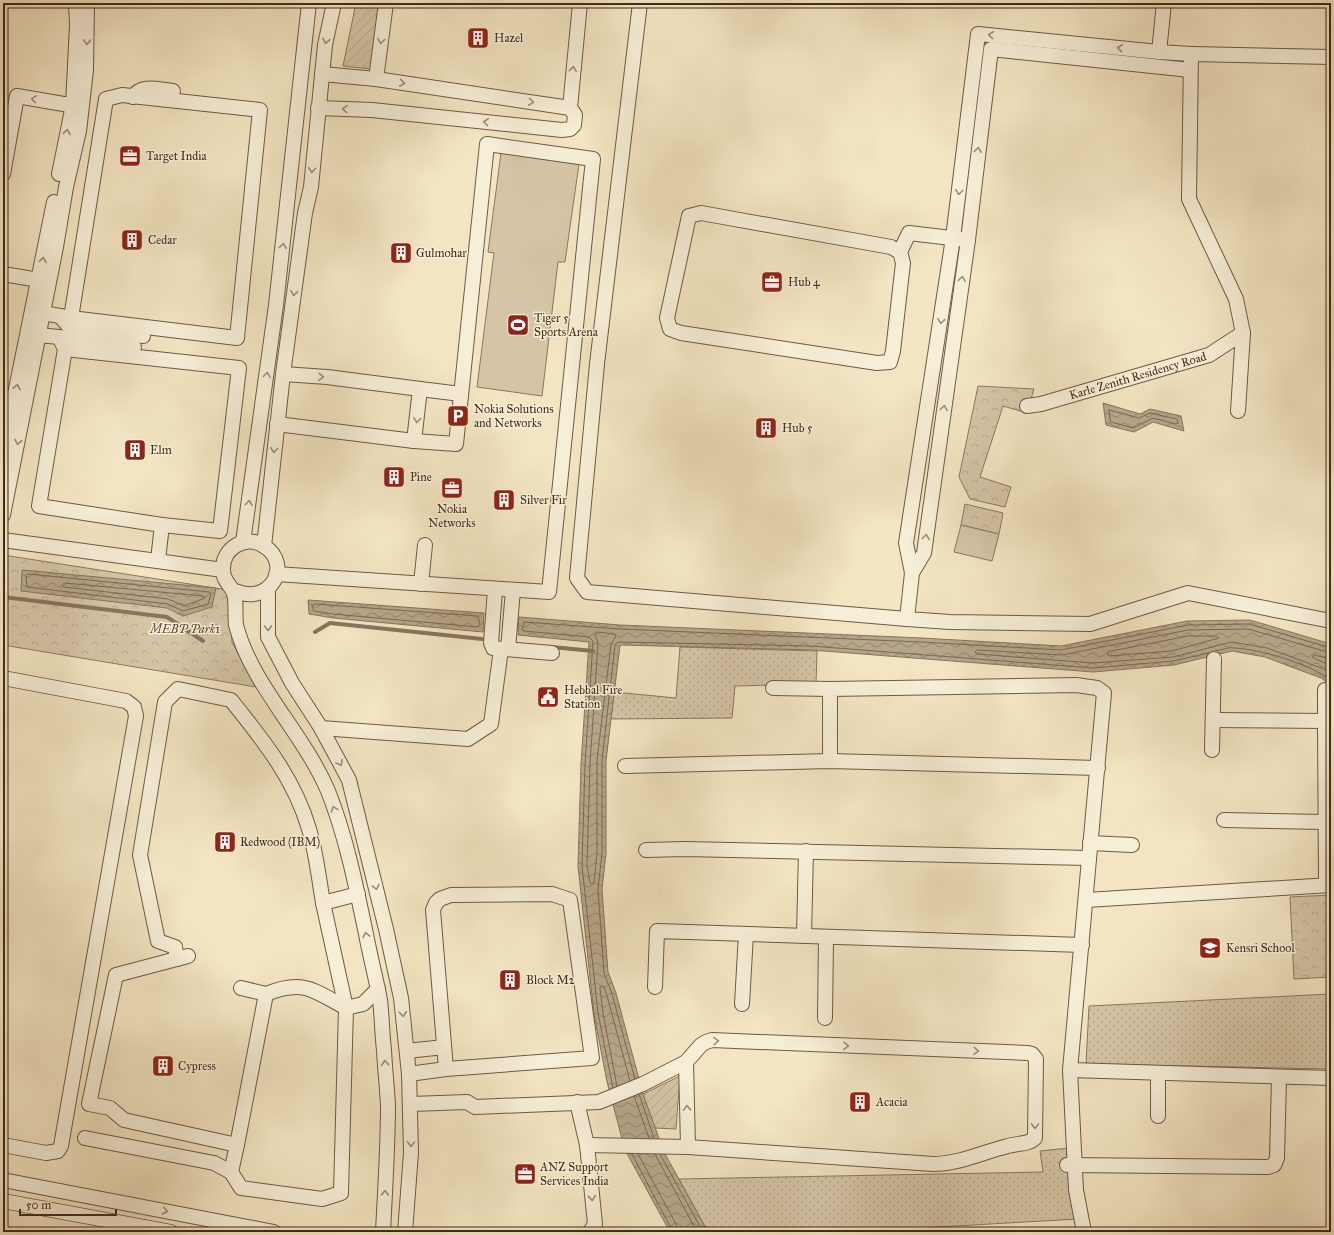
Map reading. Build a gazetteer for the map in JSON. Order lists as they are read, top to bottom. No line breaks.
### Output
{"streets":{"street":["Karle Zenith Residency Road"]},"parks":["MEBP Park1"],"places":{"building":["Hazel","Cedar","Gulmohar","Hub 5","Elm","Pine","Silver Fir","Redwood (IBM)","Block M2","Cypress","Acacia"],"office":["Target India","Hub 4","Nokia Networks","ANZ Support Services India"],"sports":["Tiger 5 Sports Arena"],"parking":["Nokia Solutions and Networks"],"public building":["Hebbal Fire Station"],"school or university":["Kensri School"]},"scale_bar":"50 m"}
